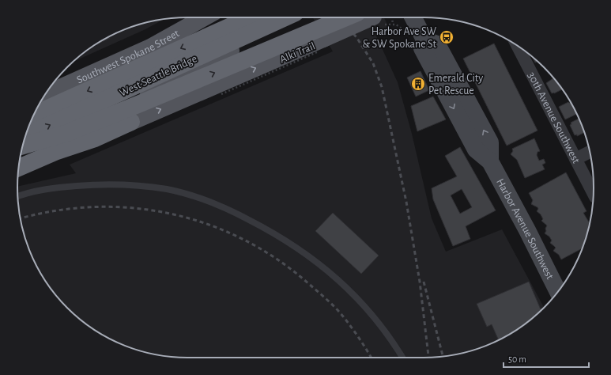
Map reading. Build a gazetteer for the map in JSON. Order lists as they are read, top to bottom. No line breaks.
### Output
{"streets":{"highway":["West Seattle Bridge"],"main road":["Southwest Spokane Street","Harbor Avenue Southwest"],"street":["30th Avenue Southwest"],"path":["Alki Trail"]},"places":{"bus stop":["Harbor Ave SW & SW Spokane St"],"building":["Emerald City Pet Rescue"]},"scale_bar":"50 m"}
